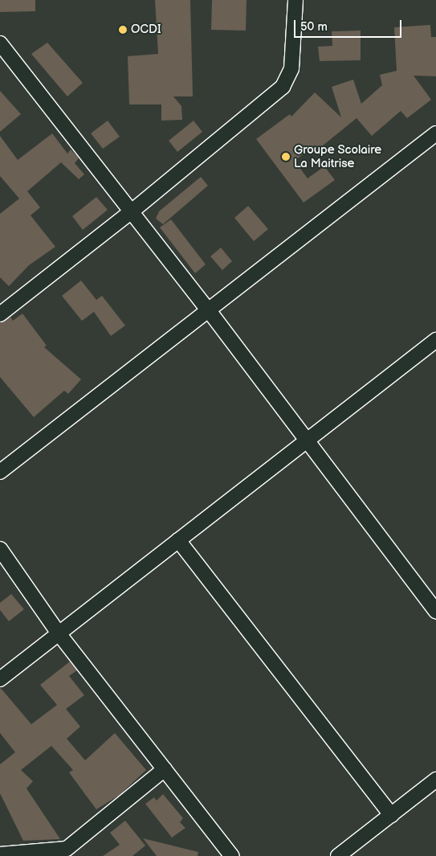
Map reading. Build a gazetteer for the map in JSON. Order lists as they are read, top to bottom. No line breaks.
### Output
{"places":["OCDI","Groupe Scolaire La Maitrise"],"scale_bar":"50 m"}
